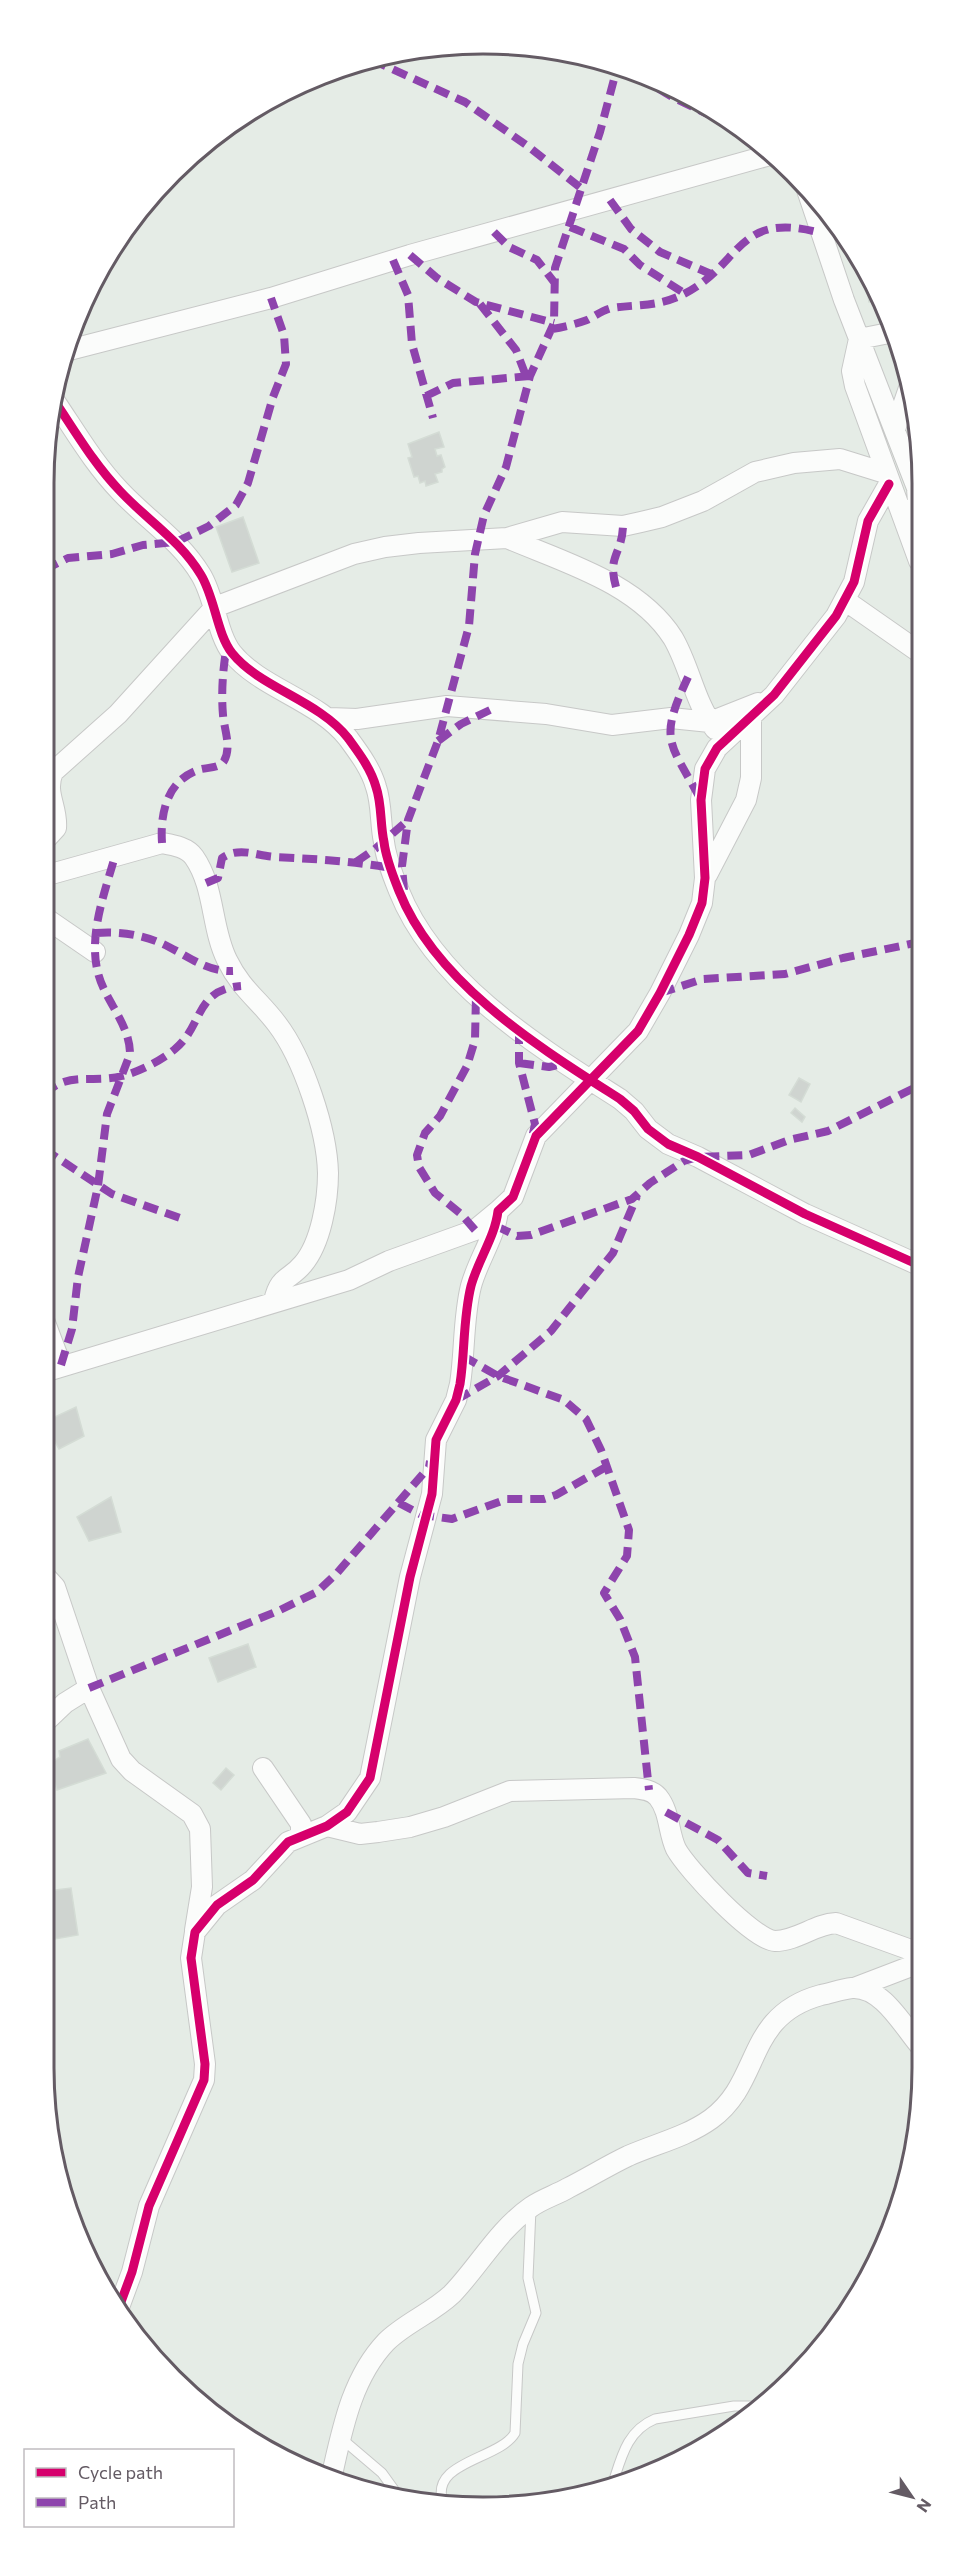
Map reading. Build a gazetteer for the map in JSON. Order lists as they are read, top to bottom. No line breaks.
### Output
{"legend":["Cycle path","Path"],"north":"bottom right"}
